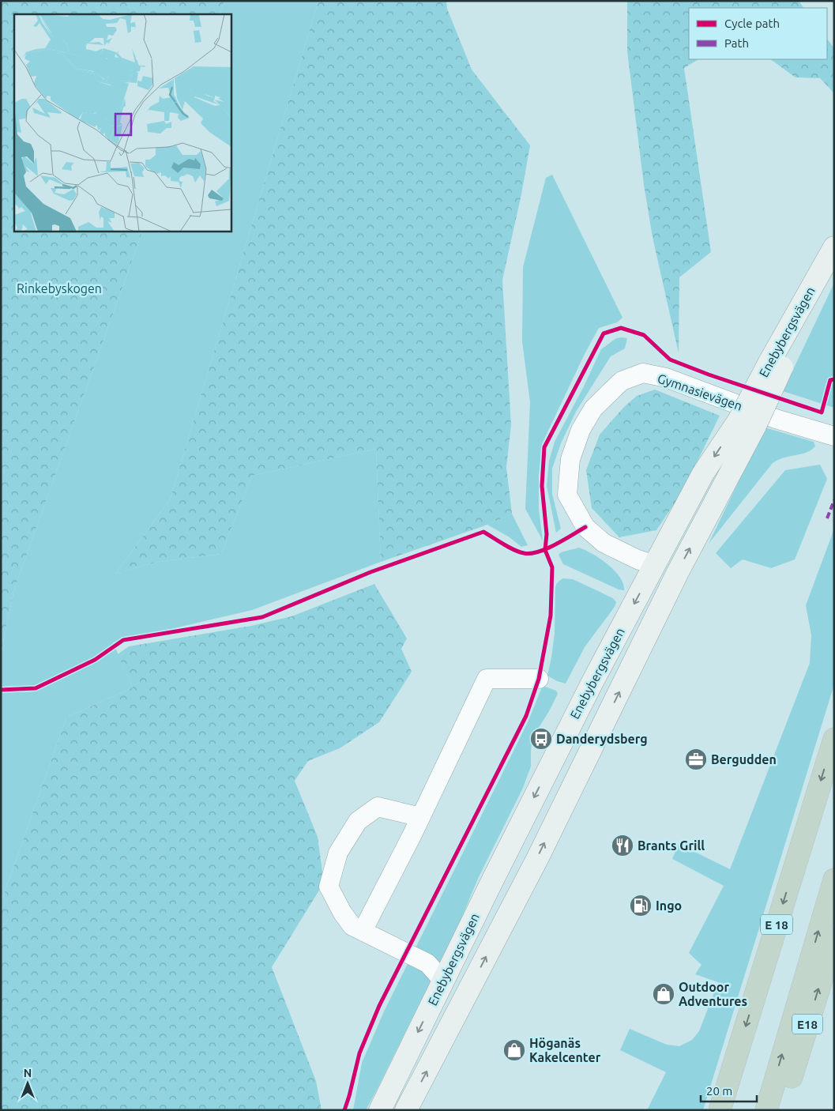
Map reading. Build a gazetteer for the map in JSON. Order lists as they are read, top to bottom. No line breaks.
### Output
{"streets":{"highway":["E 18","E18"],"main road":["Enebybergsvägen"],"street":["Gymnasievägen"]},"crossings":[["Enebybergsvägen","Gymnasievägen"]],"parks":["Rinkebyskogen"],"places":{"bus stop":["Danderydsberg"],"office":["Bergudden"],"restaurant":["Brants Grill"],"fuel station":["Ingo"],"shop":["Outdoor Adventures","Höganäs Kakelcenter"]},"legend":["Cycle path","Path"],"scale_bar":"20 m","north":"top"}
